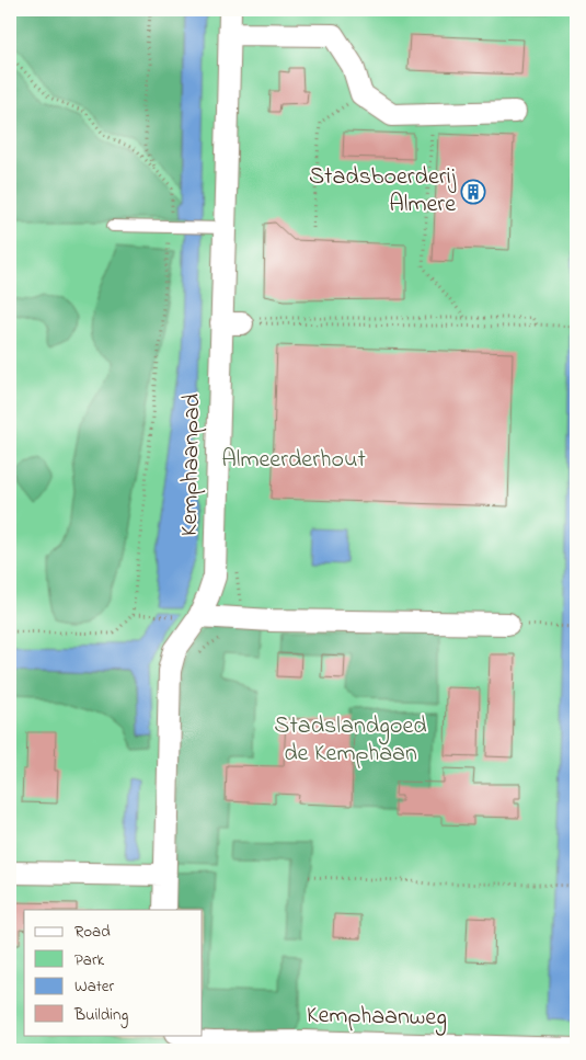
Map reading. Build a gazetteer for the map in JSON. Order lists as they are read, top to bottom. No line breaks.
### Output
{"streets":{"street":["Kemphaanpad","Kemphaanweg"]},"parks":["Almeerderhout","Stadslandgoed de Kemphaan"],"places":{"building":["Stadsboerderij Almere"]},"legend":["Road","Park","Water","Building"]}
